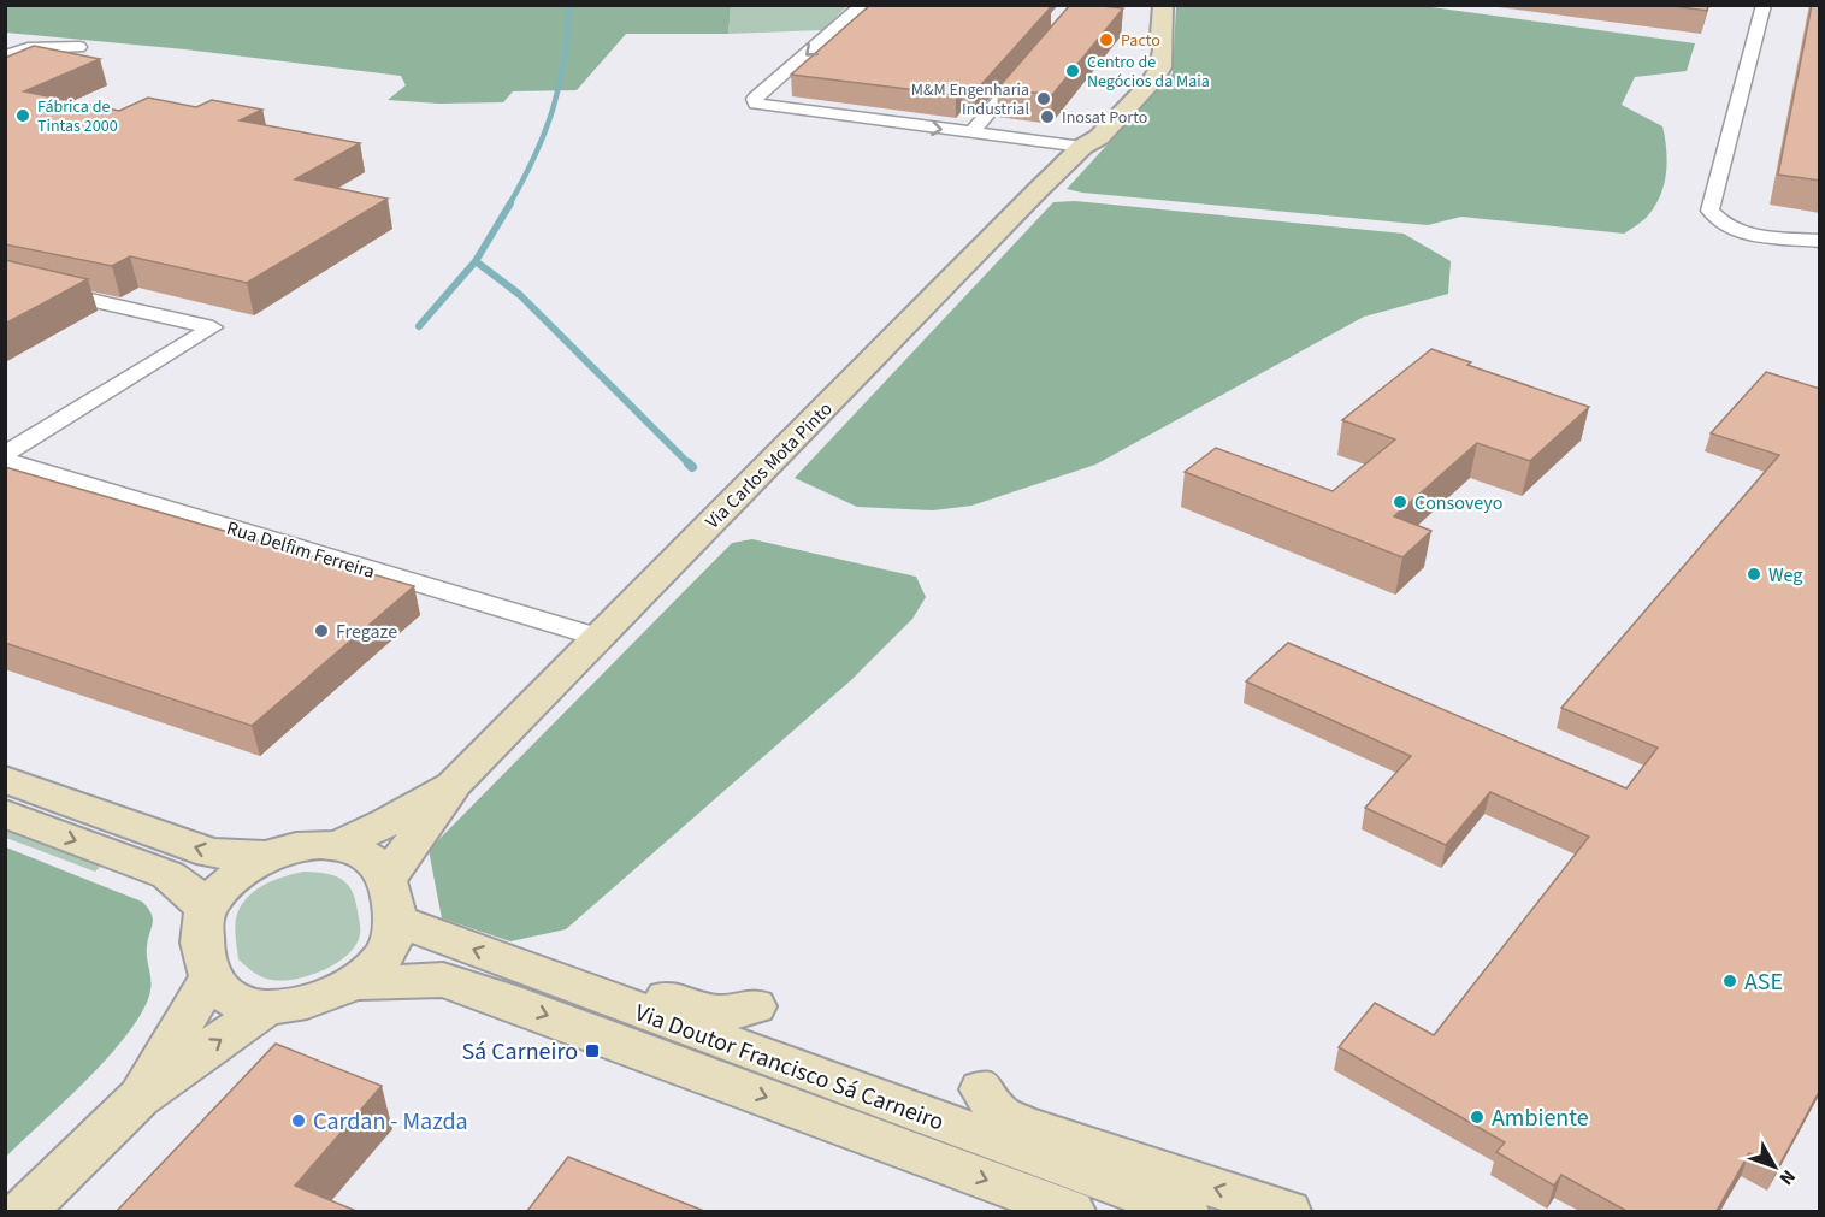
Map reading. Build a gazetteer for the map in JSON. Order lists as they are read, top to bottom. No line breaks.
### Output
{"streets":{"main road":["Via Carlos Mota Pinto","Via Doutor Francisco Sá Carneiro"],"street":["Rua Delfim Ferreira"]},"crossings":[["Via Carlos Mota Pinto","Rua Delfim Ferreira"],["Via Carlos Mota Pinto","Via Doutor Francisco Sá Carneiro"]],"places":{"other":["Pacto","Centro de Negócios da Maia","M&M Engenharia Industrial","Fábrica de Tintas 2000","Inosat Porto","Consoveyo","Weg","Fregaze","ASE","Ambiente","Cardan - Mazda"],"transit":["Sá Carneiro"]},"north":"bottom right"}
